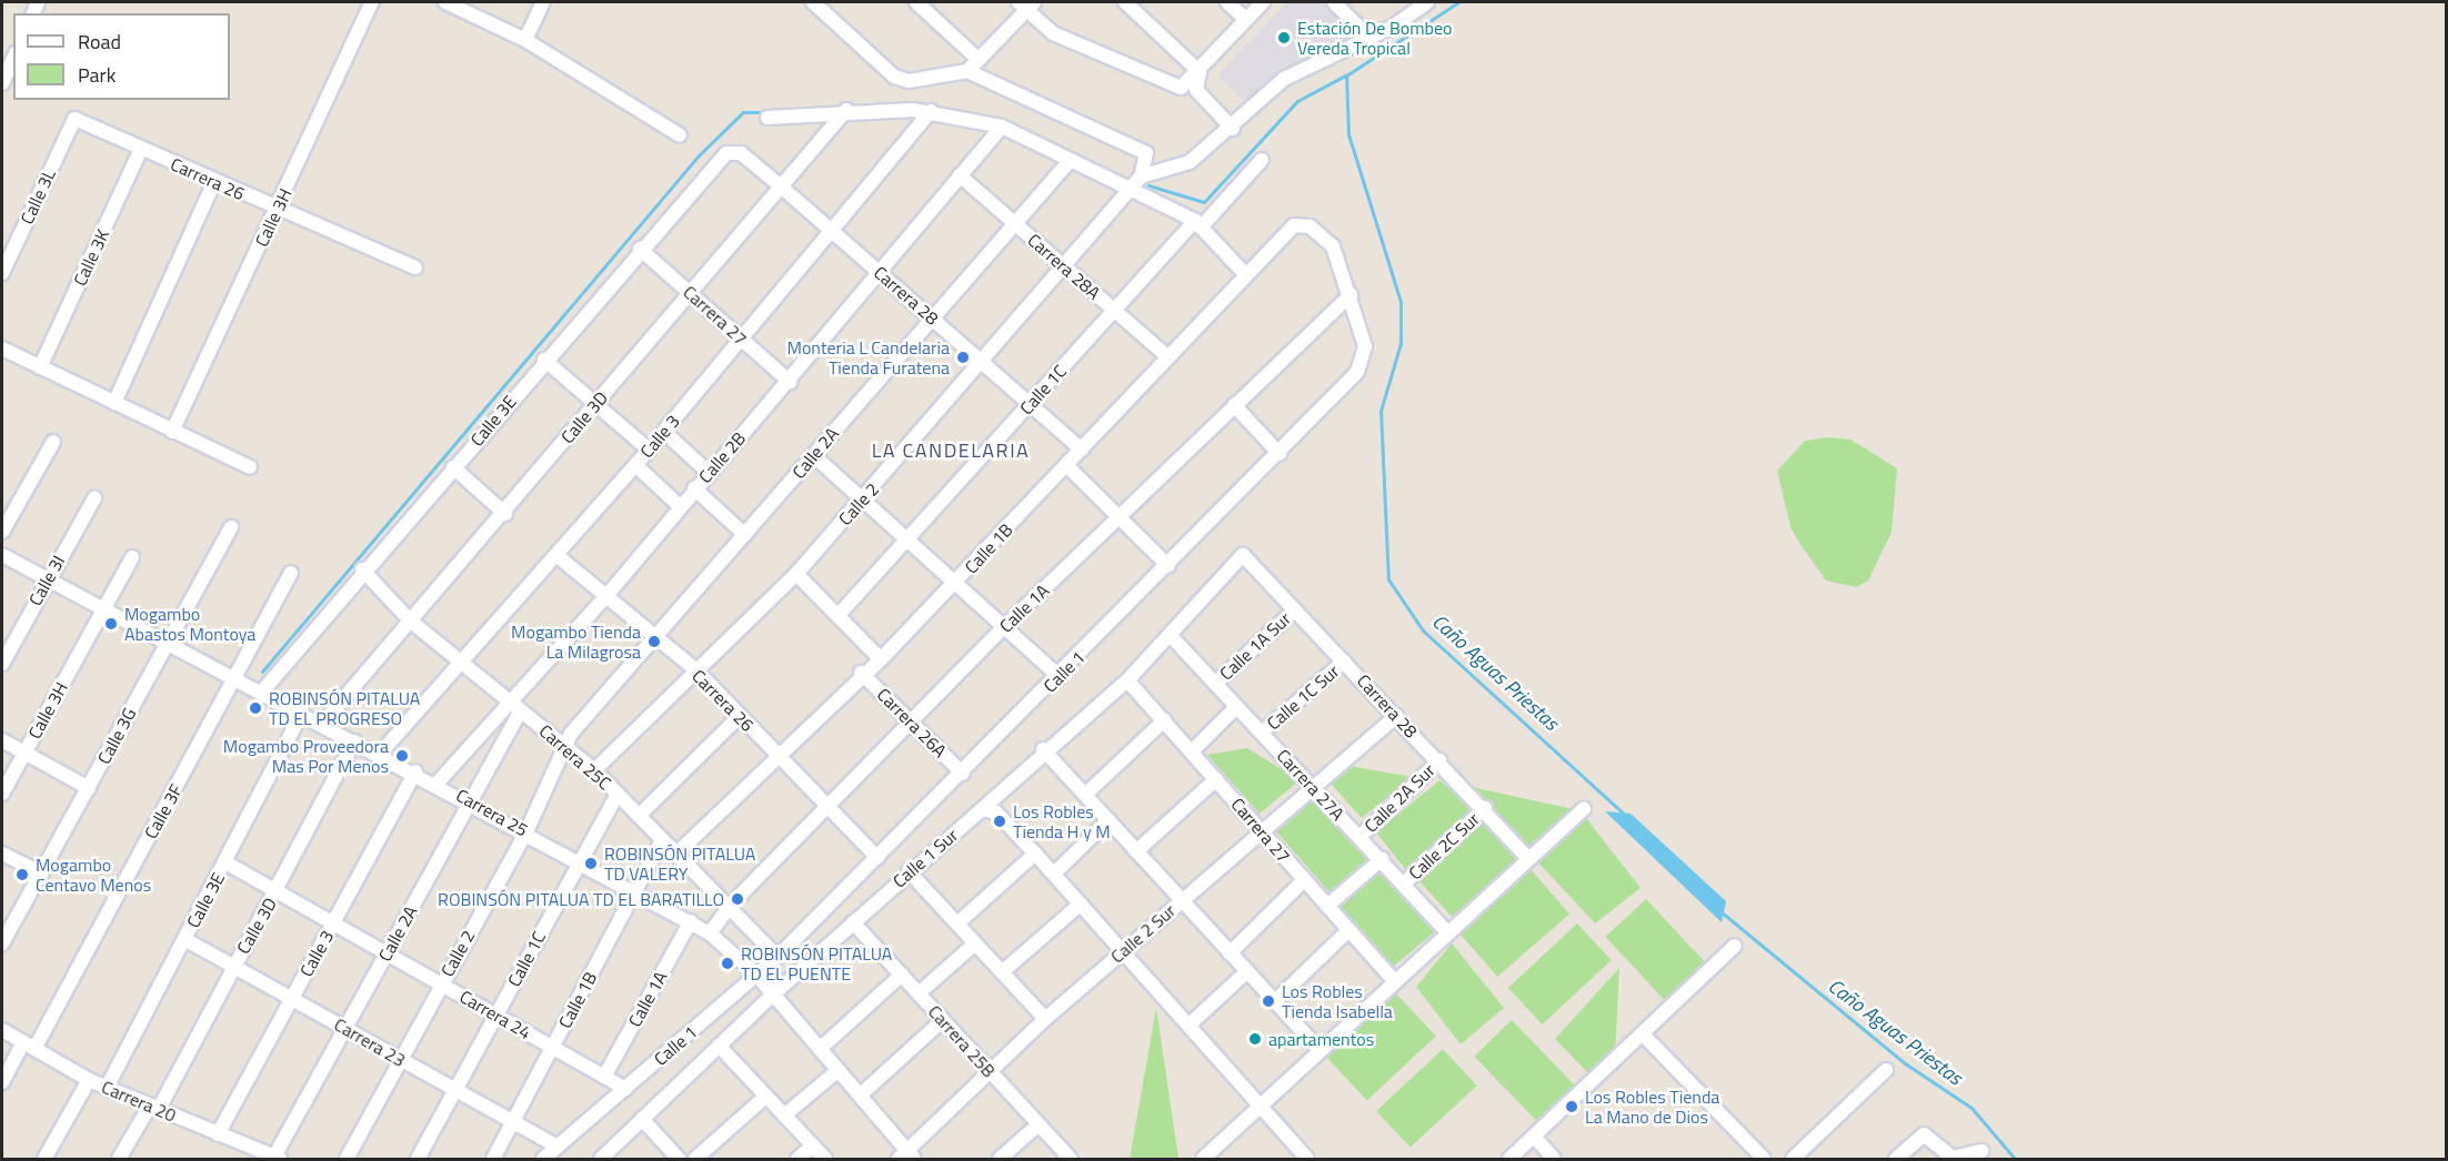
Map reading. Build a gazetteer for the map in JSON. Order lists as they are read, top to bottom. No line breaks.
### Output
{"streets":{"street":["Carrera 26","Calle 3L","Calle 3H","Calle 3K","Carrera 28A","Carrera 28","Carrera 27","Calle 1C","Calle 3D","Calle 3E","Calle 3","Calle 2A","Calle 2B","Calle 2","Calle 1B","Calle 3I","Calle 1A","Calle 1A Sur","Calle 1","Calle 1C Sur","Carrera 26A","Calle 3G","Carrera 25C","Carrera 27A","Calle 2A Sur","Calle 3F","Carrera 25","Calle 2C Sur","Calle 1 Sur","Calle 2 Sur","Carrera 24","Carrera 25B","Carrera 23","Carrera 20"]},"crossings":[["Carrera 26","Calle 3L"],["Carrera 26","Calle 3H"],["Carrera 26","Calle 3K"],["Carrera 26","Calle 3"],["Carrera 26","Calle 2A"],["Carrera 26","Calle 2B"],["Carrera 26","Calle 2"],["Carrera 26","Calle 1B"],["Carrera 26","Calle 1A"],["Carrera 26","Calle 1"],["Calle 3H","Carrera 25"],["Carrera 28A","Calle 1C"],["Carrera 28A","Calle 2A"],["Carrera 28A","Calle 2B"],["Carrera 28A","Calle 2"],["Carrera 28A","Calle 1B"],["Carrera 28","Calle 1C"],["Carrera 28","Calle 3D"],["Carrera 28","Calle 3E"],["Carrera 28","Calle 3"],["Carrera 28","Calle 2A"],["Carrera 28","Calle 2B"],["Carrera 28","Calle 2"],["Carrera 28","Calle 1B"],["Carrera 28","Calle 1A Sur"],["Carrera 28","Calle 1C Sur"],["Carrera 28","Calle 2A Sur"],["Carrera 28","Calle 2C Sur"],["Carrera 28","Calle 1 Sur"],["Carrera 28","Calle 2 Sur"],["Carrera 27","Calle 3D"],["Carrera 27","Calle 3E"],["Carrera 27","Calle 3"],["Carrera 27","Calle 2B"],["Carrera 27","Calle 1 Sur"],["Carrera 27","Calle 2 Sur"],["Calle 1C","Carrera 26A"],["Calle 1C","Carrera 25C"],["Calle 1C","Carrera 25"],["Calle 1C","Carrera 24"],["Calle 1C","Carrera 23"],["Calle 3D","Carrera 25C"],["Calle 3D","Carrera 25"],["Calle 3D","Carrera 24"],["Calle 3D","Carrera 23"],["Calle 3D","Carrera 20"],["Calle 3E","Carrera 25C"],["Calle 3E","Carrera 25"],["Calle 3E","Carrera 24"],["Calle 3E","Carrera 23"],["Calle 3E","Carrera 20"],["Calle 3","Carrera 25C"],["Calle 3","Carrera 25"],["Calle 3","Carrera 24"],["Calle 3","Carrera 23"],["Calle 3","Carrera 20"],["Calle 2A","Calle 2B"],["Calle 2A","Calle 2"],["Calle 2A","Carrera 25C"],["Calle 2A","Carrera 25"],["Calle 2A","Carrera 24"],["Calle 2A","Carrera 23"],["Calle 2A","Carrera 20"],["Calle 2B","Carrera 25C"],["Calle 2B","Carrera 25"],["Calle 2","Carrera 26A"],["Calle 2","Carrera 25C"],["Calle 2","Carrera 25"],["Calle 2","Carrera 24"],["Calle 2","Carrera 23"],["Calle 1B","Calle 1"],["Calle 1B","Carrera 26A"],["Calle 1B","Carrera 25C"],["Calle 1B","Carrera 25"],["Calle 1B","Carrera 24"],["Calle 1B","Carrera 23"],["Calle 3I","Carrera 25"],["Calle 1A","Calle 1"],["Calle 1A","Carrera 26A"],["Calle 1A","Carrera 25C"],["Calle 1A","Carrera 25"],["Calle 1A","Carrera 24"],["Calle 1A Sur","Carrera 27A"],["Calle 1","Carrera 26A"],["Calle 1","Carrera 25C"],["Calle 1","Carrera 25"],["Calle 1","Calle 1 Sur"],["Calle 1","Carrera 24"],["Calle 1C Sur","Carrera 27A"],["Calle 3G","Carrera 25"],["Carrera 27A","Calle 2A Sur"],["Carrera 27A","Calle 2C Sur"],["Carrera 27A","Calle 1 Sur"],["Carrera 27A","Calle 2 Sur"],["Calle 3F","Carrera 25"],["Calle 3F","Carrera 20"],["Carrera 25","Calle 1 Sur"],["Carrera 25","Calle 2 Sur"],["Calle 1 Sur","Carrera 25B"],["Calle 2 Sur","Carrera 25B"]],"districts":["LA CANDELARIA"],"water":["Caño Aguas Priestas"],"places":["Estación De Bombeo Vereda Tropical","Monteria L Candelaria Tienda Furatena","Mogambo Abastos Montoya","Mogambo Tienda La Milagrosa","ROBINSÓN PITALUA TD EL PROGRESO","Mogambo Proveedora Mas Por Menos","Los Robles Tienda H y M","ROBINSÓN PITALUA TD VALERY","Mogambo Centavo Menos","ROBINSÓN PITALUA TD EL BARATILLO","ROBINSÓN PITALUA TD EL PUENTE","Los Robles Tienda Isabella","apartamentos","Los Robles Tienda La Mano de Dios"],"legend":["Road","Park"]}
